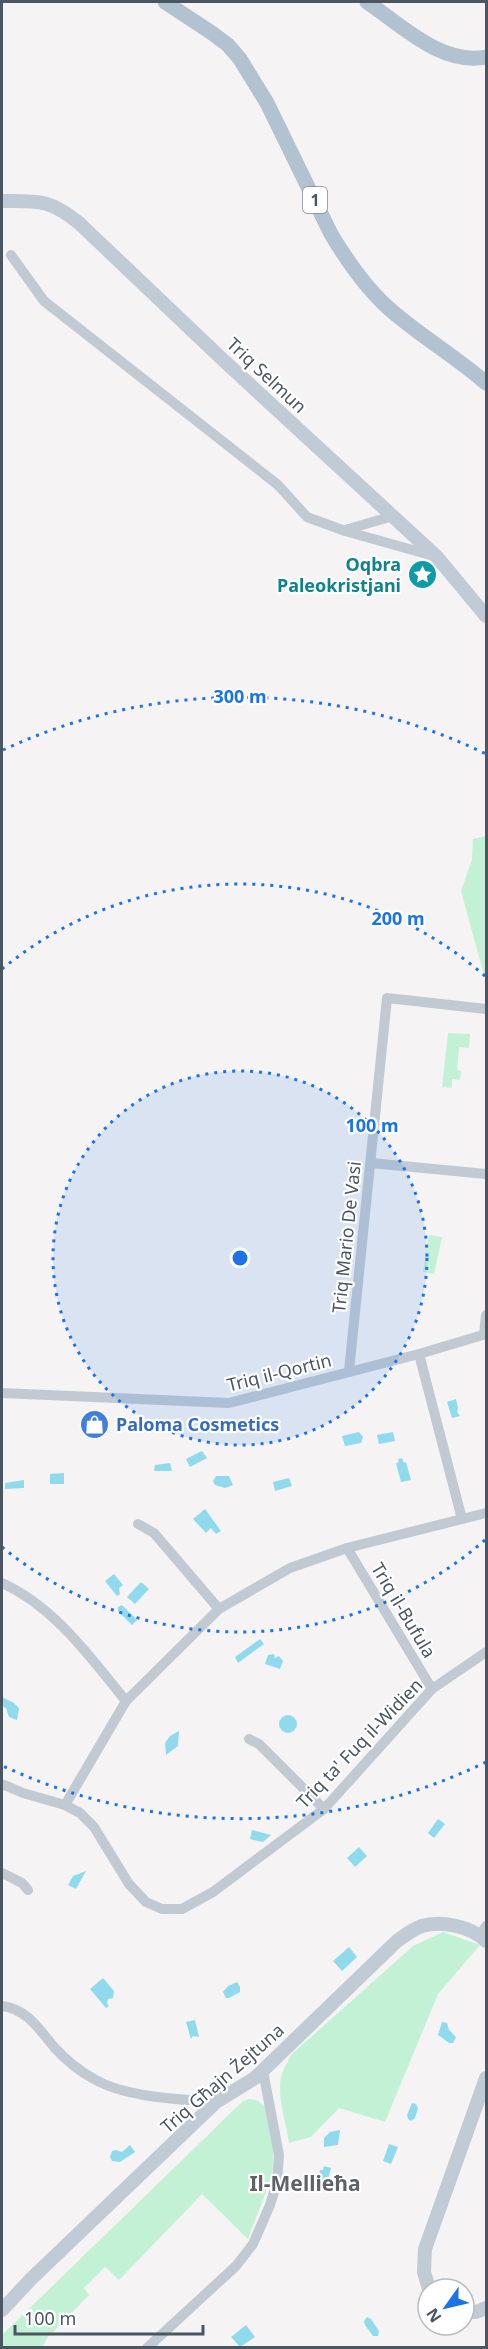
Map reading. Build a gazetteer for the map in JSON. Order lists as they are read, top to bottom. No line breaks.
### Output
{"streets":{"main road":["1"],"street":["Triq Selmun","Triq Mario De Vasi","Triq il-Qortin","Triq il-Bufula","Triq ta' Fuq il-Widien","Triq Għajn Żejtuna"]},"crossings":[["Triq Mario De Vasi","Triq il-Qortin"],["Triq il-Bufula","Triq ta' Fuq il-Widien"]],"districts":["Il-Mellieħa"],"places":{"place":["Oqbra Paleokristjani"],"shop":["Paloma Cosmetics"]},"scale_bar":"100 m","north":"bottom left","rings":["300 m","200 m","100 m"]}
